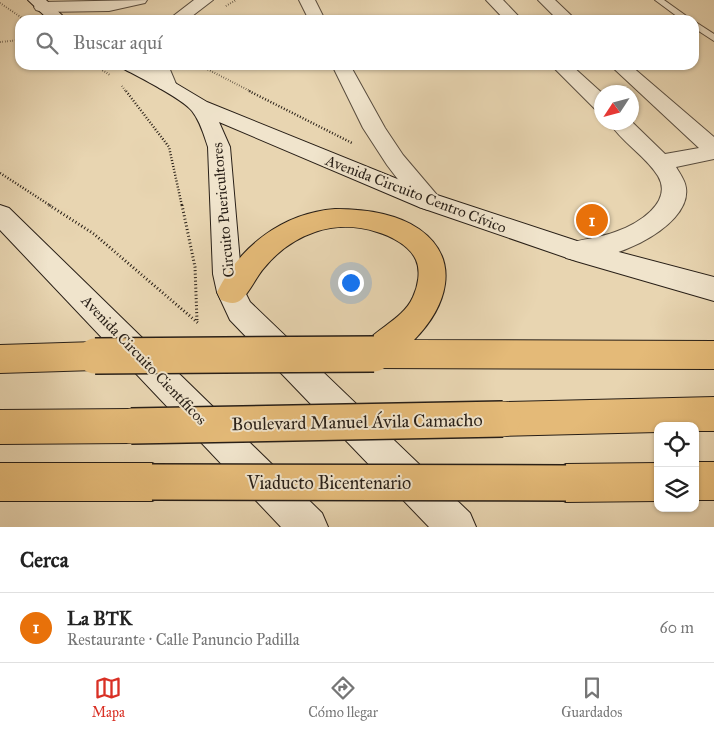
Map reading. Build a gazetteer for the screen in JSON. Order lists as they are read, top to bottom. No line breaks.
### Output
{"streets":{"main road":["Avenida Circuito Centro Cívico","Circuito Puericultores","Avenida Circuito Científicos","Boulevard Manuel Ávila Camacho","Viaducto Bicentenario"]},"crossings":[["Avenida Circuito Centro Cívico","Circuito Puericultores"]],"north":"bottom left","page":{"search":"Buscar aquí","pins":"1","heading":"Cerca","list":[{"mark":"1","name":"La BTK","note":"Restaurante · Calle Panuncio Padilla","value":"60 m"}],"nav":["Mapa","Cómo llegar","Guardados"]}}
